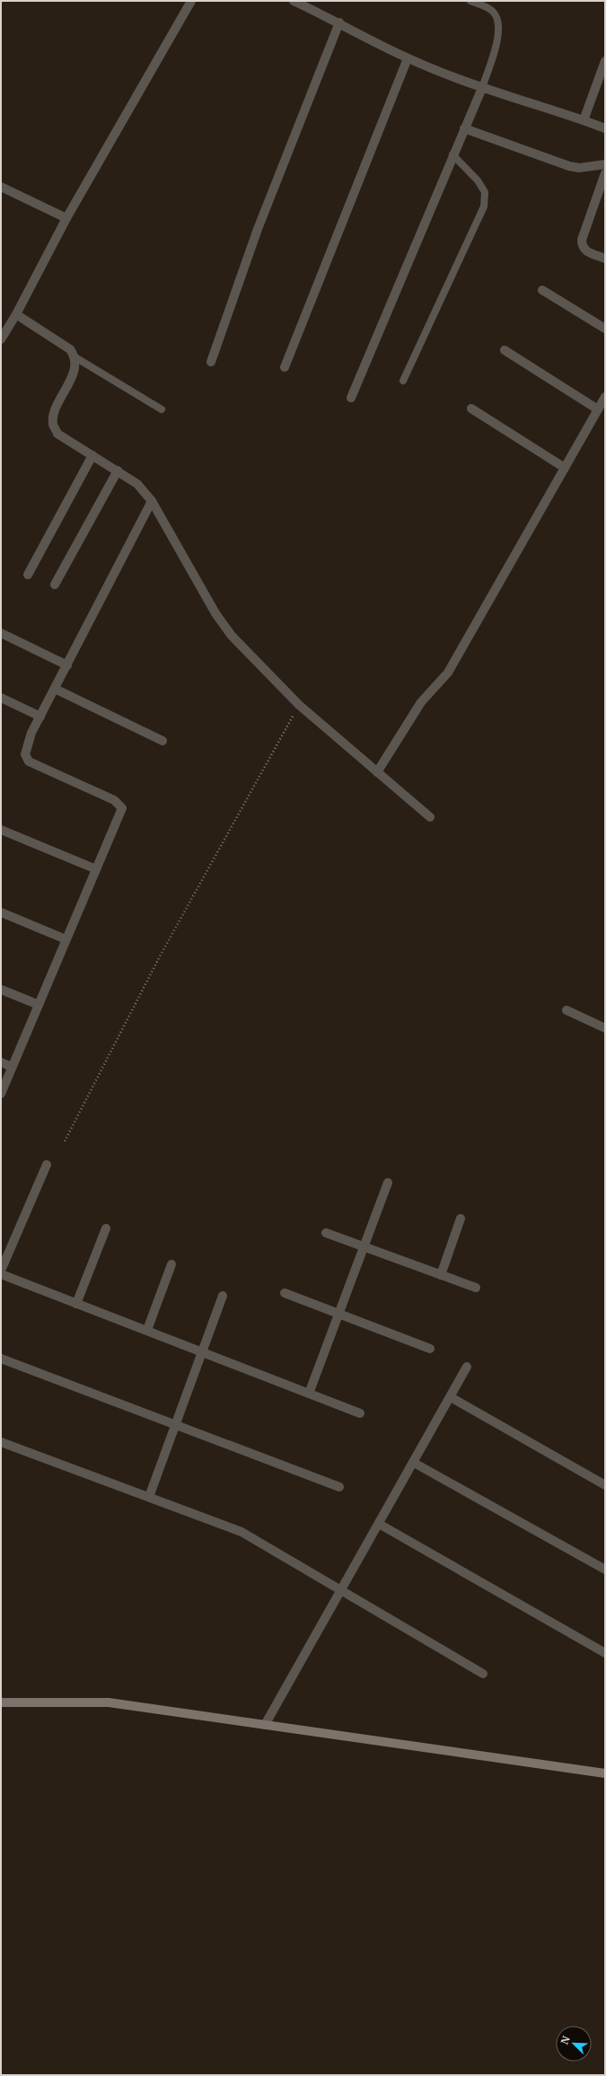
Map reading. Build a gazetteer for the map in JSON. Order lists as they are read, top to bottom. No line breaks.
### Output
{"north":"top left"}
